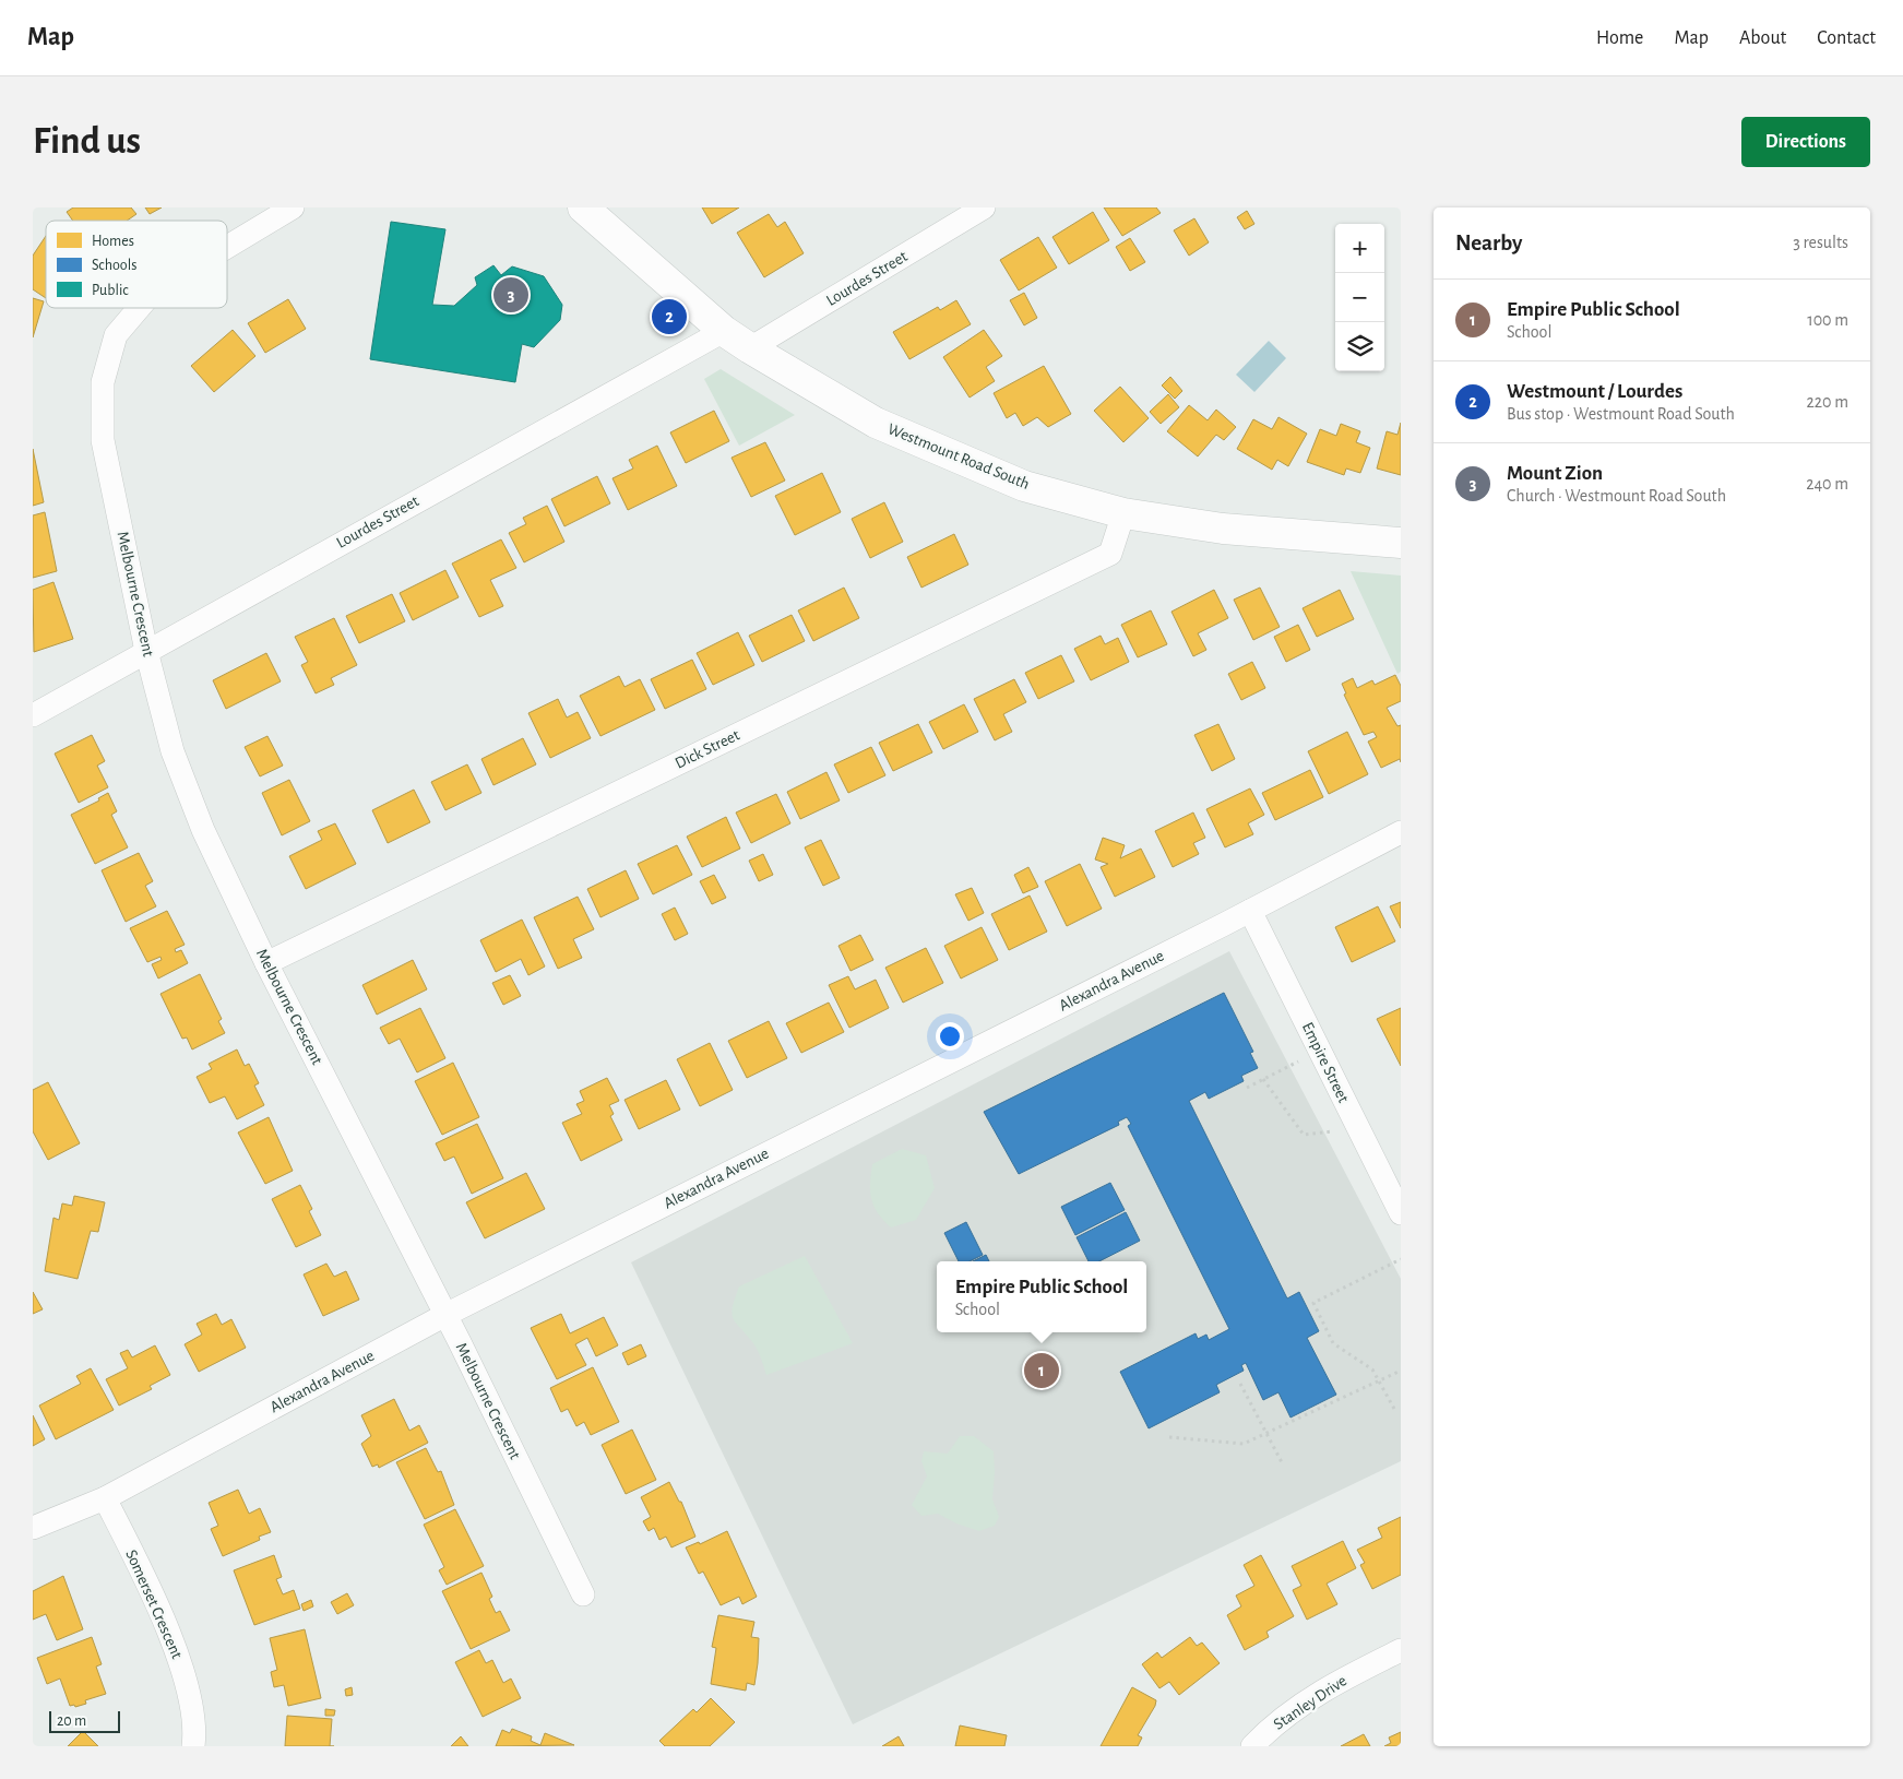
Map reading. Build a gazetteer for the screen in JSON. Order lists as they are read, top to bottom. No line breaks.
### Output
{"streets":{"main road":["Westmount Road South"],"street":["Lourdes Street","Melbourne Crescent","Dick Street","Alexandra Avenue","Empire Street","Somerset Crescent","Stanley Drive"]},"crossings":[["Lourdes Street","Westmount Road South"],["Lourdes Street","Melbourne Crescent"],["Westmount Road South","Dick Street"],["Melbourne Crescent","Dick Street"],["Melbourne Crescent","Alexandra Avenue"],["Alexandra Avenue","Empire Street"],["Alexandra Avenue","Somerset Crescent"]],"legend":["Homes","Schools","Public"],"scale_bar":"20 m","page":{"header":"Map","nav":["Home","Map","About","Contact"],"buttons":"Directions","title":"Find us","heading":["Nearby","3 results"],"map_buttons":["+","−"],"pins":["3","2","1"],"list":[{"mark":"1","name":"Empire Public School","note":"School","value":"100 m"},{"mark":"2","name":"Westmount / Lourdes","note":"Bus stop · Westmount Road South","value":"220 m"},{"mark":"3","name":"Mount Zion","note":"Church · Westmount Road South","value":"240 m"}],"popup":["Empire Public School","School"],"scale":"20 m"}}
